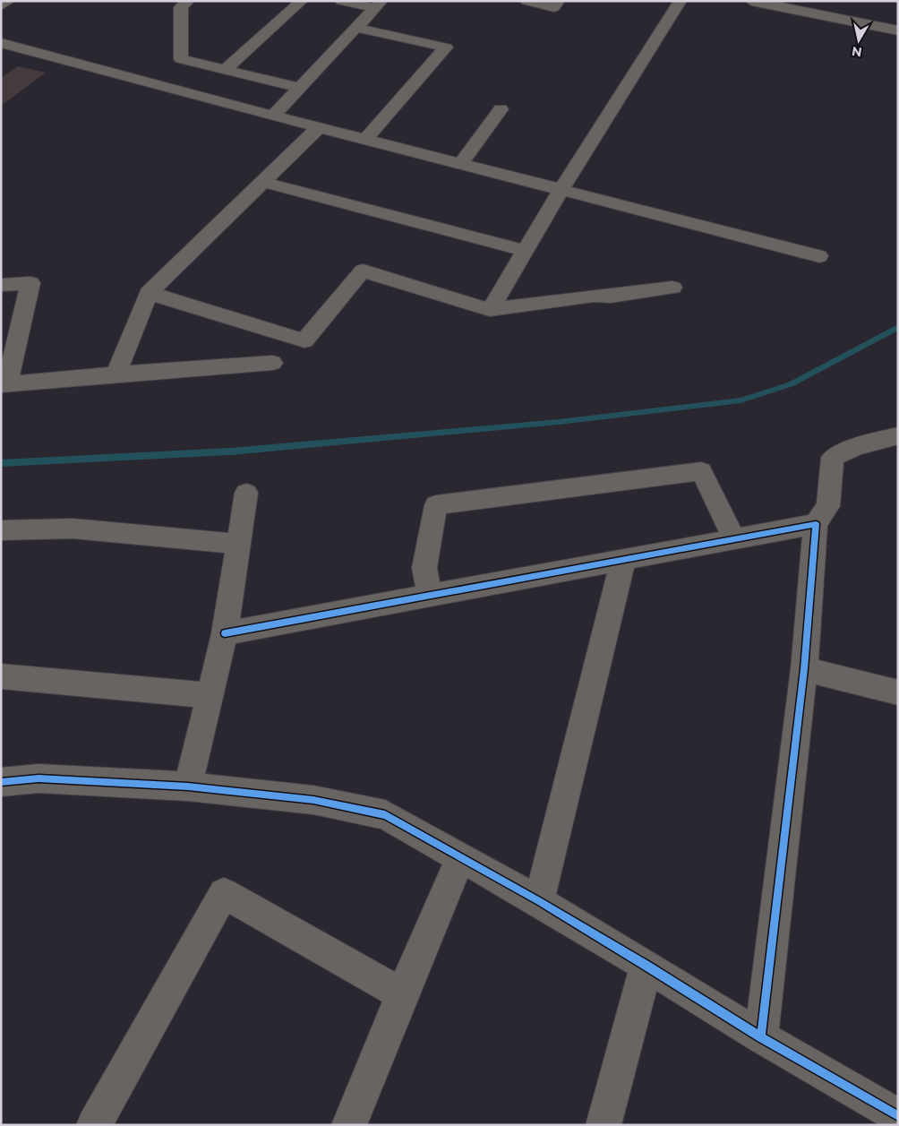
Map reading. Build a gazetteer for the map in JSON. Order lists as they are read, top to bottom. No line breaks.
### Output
{"north":"bottom"}
